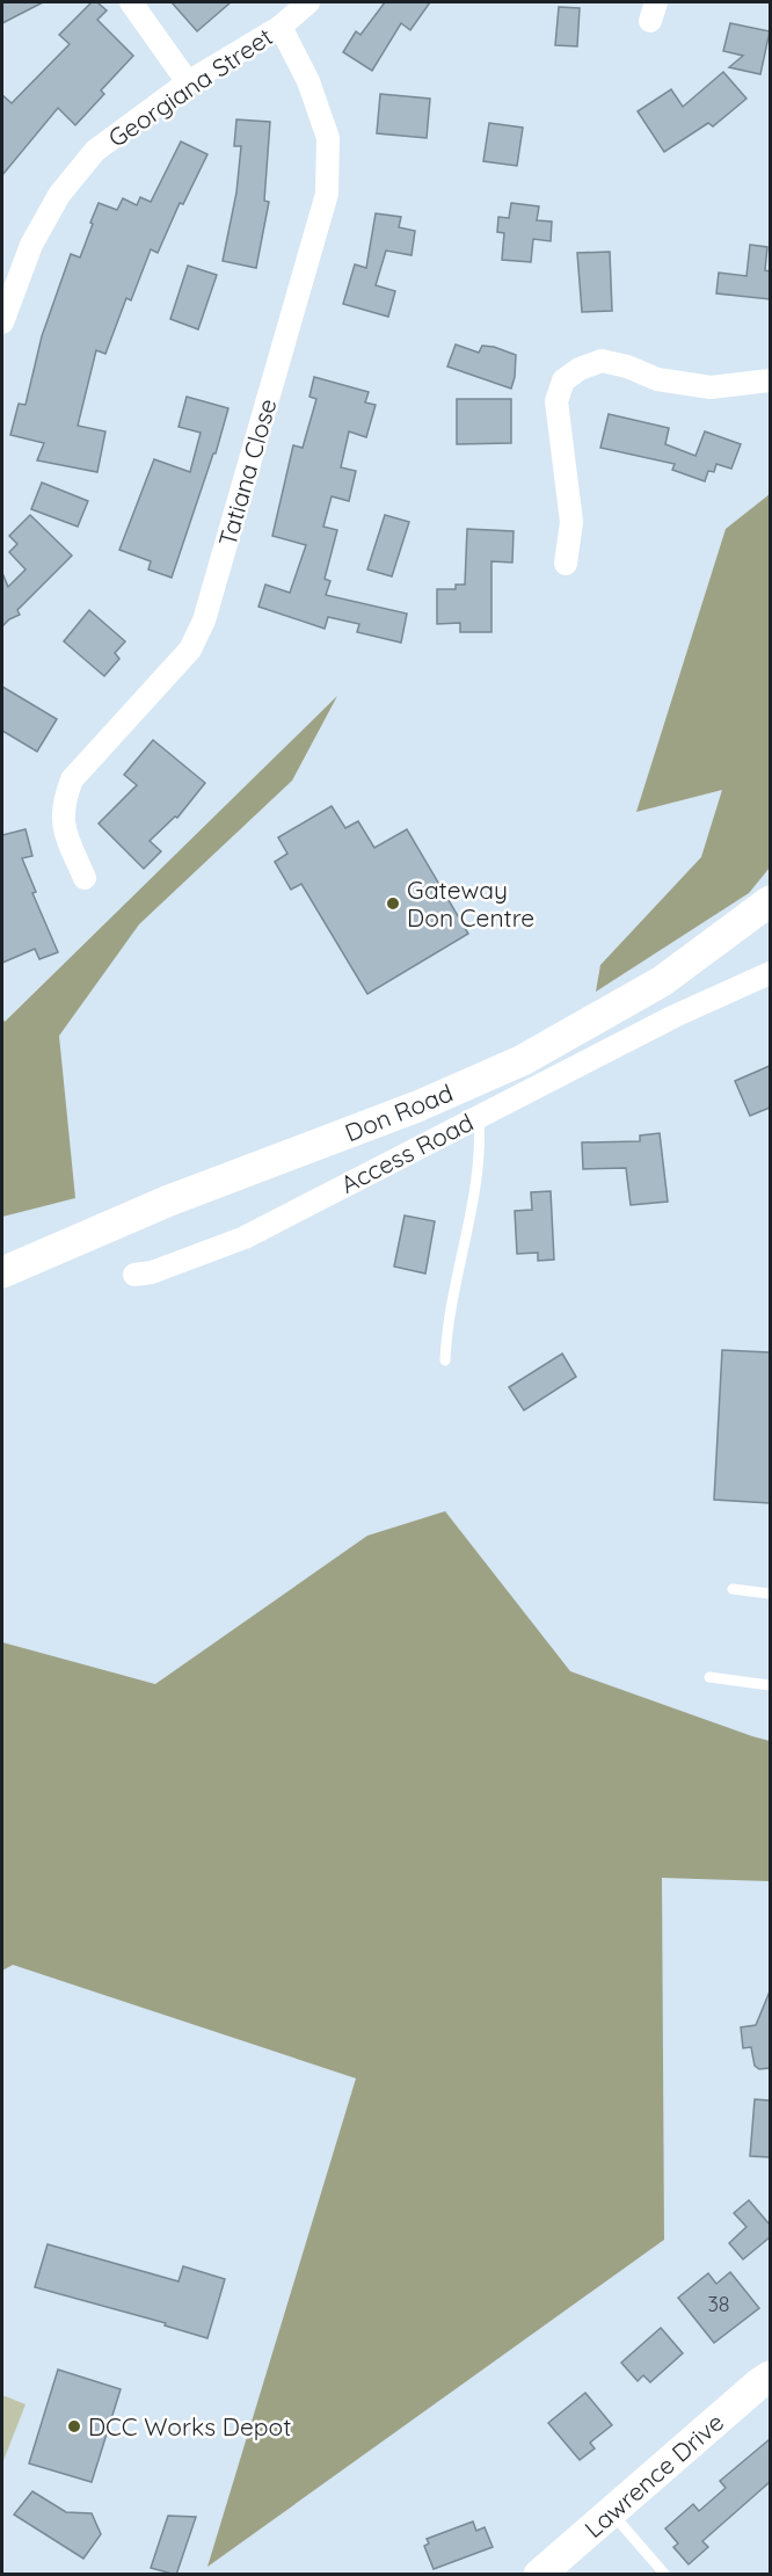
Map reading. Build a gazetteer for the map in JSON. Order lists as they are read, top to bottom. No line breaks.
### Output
{"streets":{"main road":["Don Road","Lawrence Drive"],"street":["Georgiana Street","Tatiana Close","Access Road"]},"crossings":[["Georgiana Street","Tatiana Close"]],"places":["Gateway Don Centre","DCC Works Depot"],"house_numbers":["38"]}
